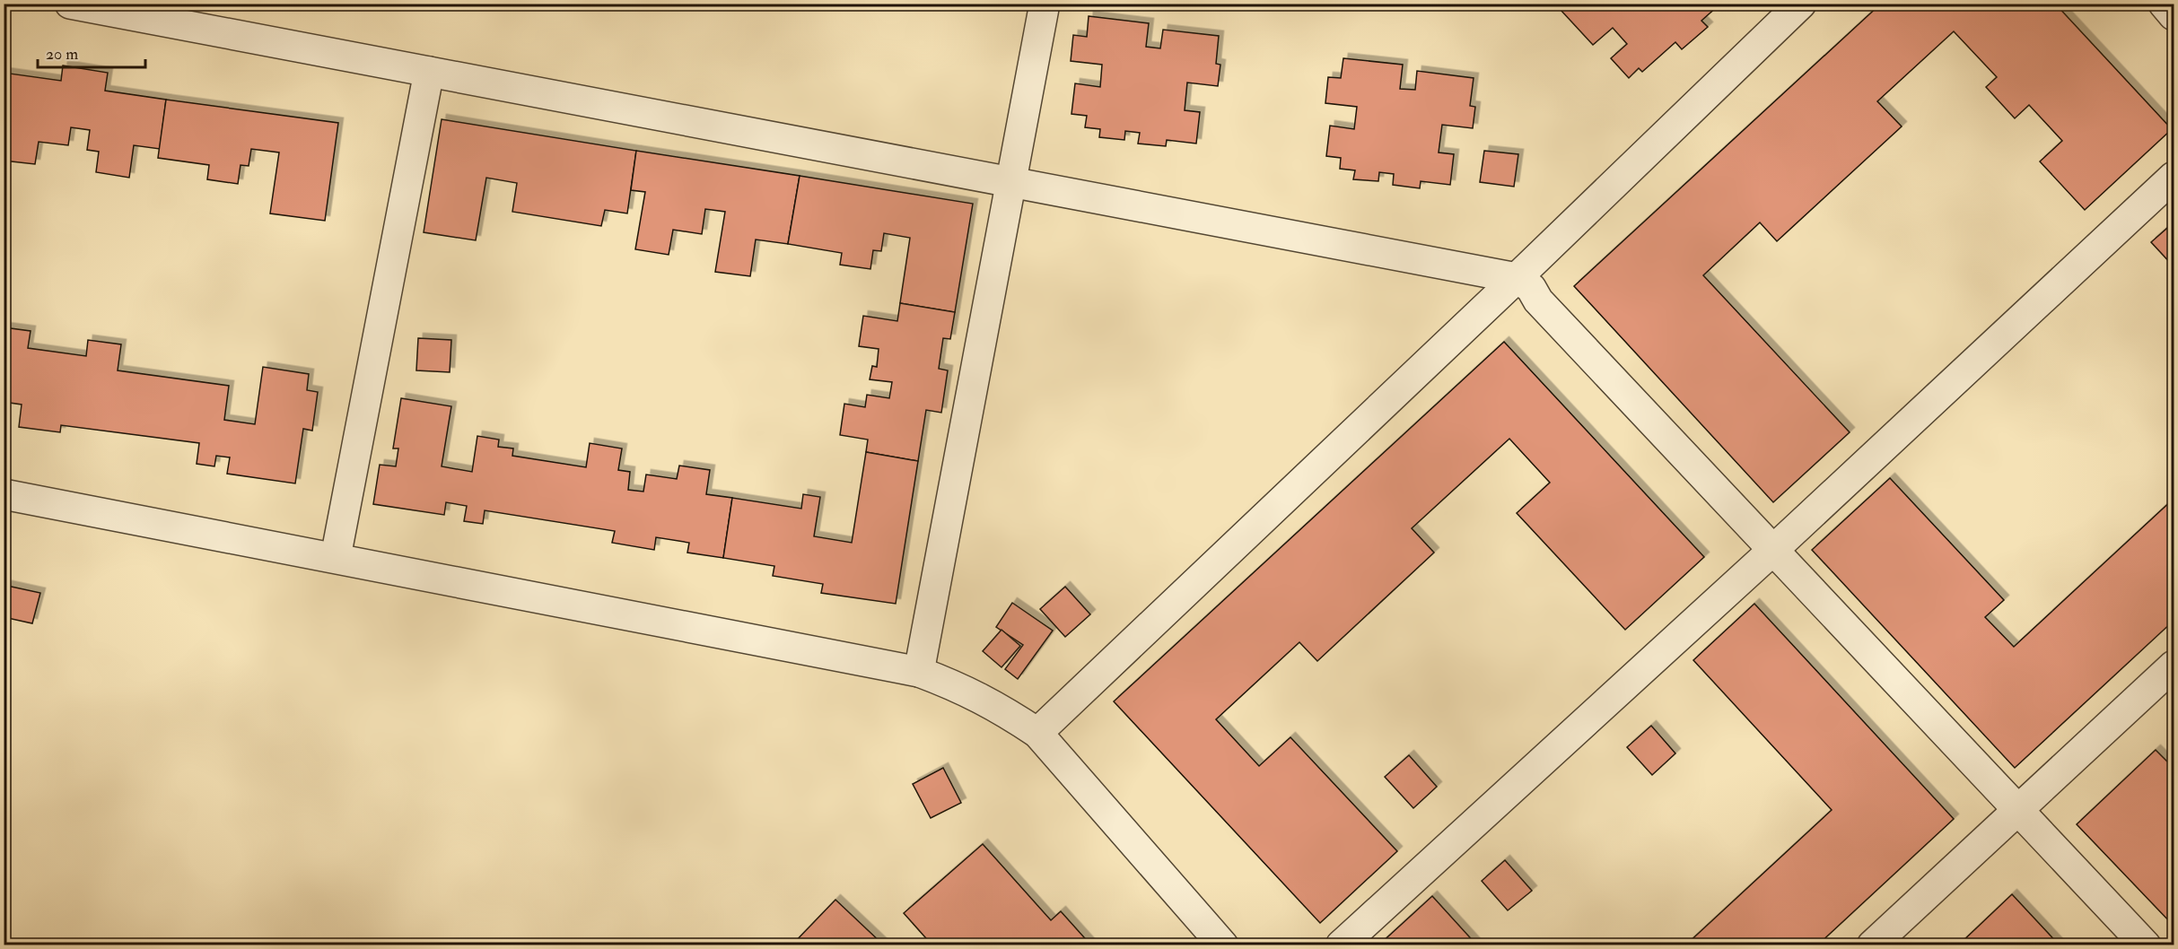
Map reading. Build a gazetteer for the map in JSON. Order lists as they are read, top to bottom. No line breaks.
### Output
{"scale_bar":"20 m"}
